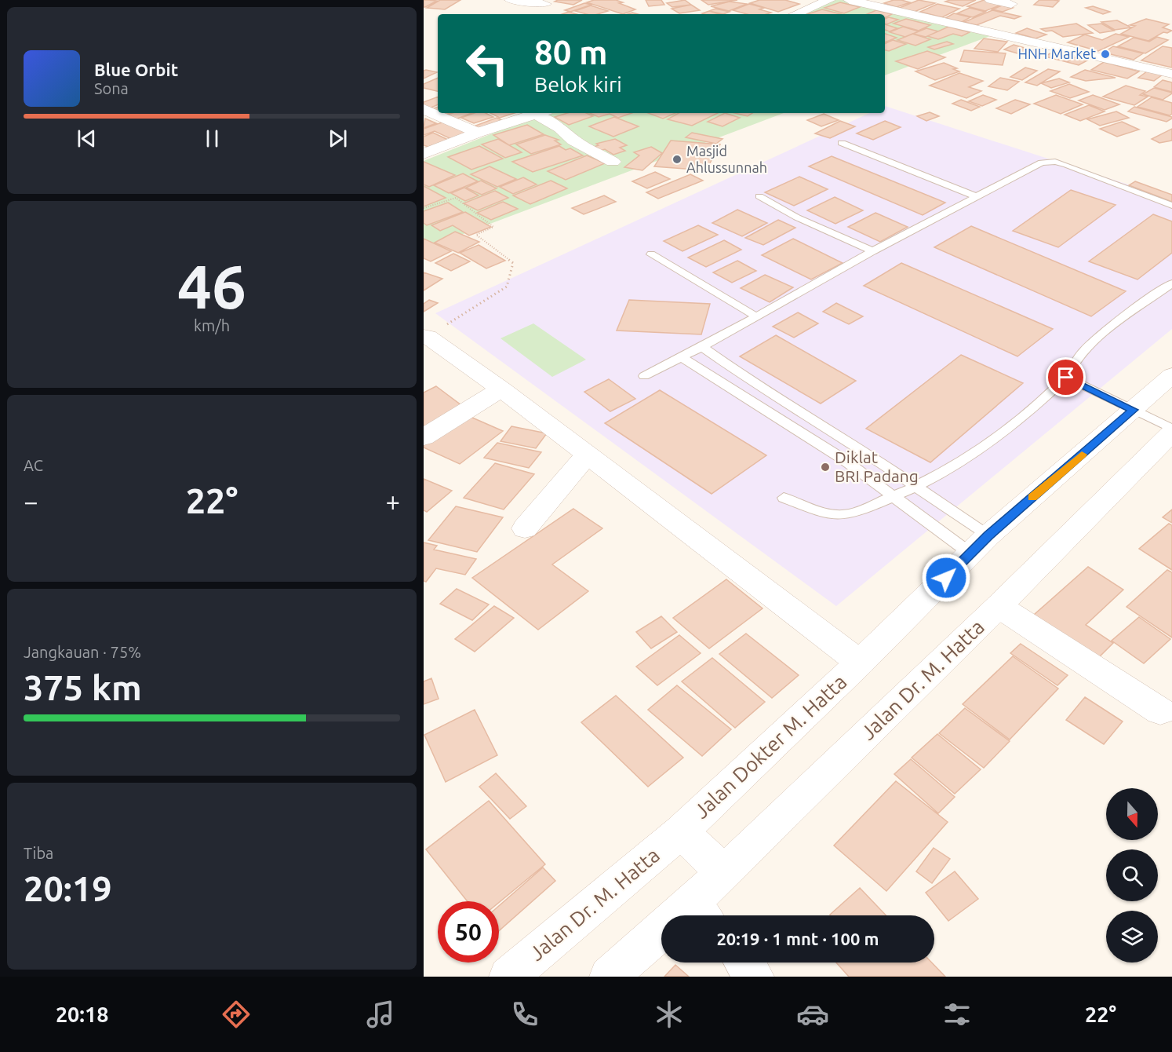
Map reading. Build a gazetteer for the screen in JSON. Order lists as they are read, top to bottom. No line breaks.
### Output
{"streets":{"street":["Jalan Dr. M. Hatta","Jalan Dokter M. Hatta"]},"crossings":[["Jalan Dr. M. Hatta","Jalan Dokter M. Hatta"]],"places":["HNH Market","Masjid Ahlussunnah","Diklat BRI Padang"],"north":"bottom","page":{"turn":["80 m","Belok kiri"],"song":["Blue Orbit","Sona"],"tile":[["46","km/h"],"AC",["Jangkauan · 75%","375 km"],["Tiba","20:19"]],"heat":["−","22°","+"],"limit":"50","trip":"20:19 · 1 mnt · 100 m","tabs":["20:18","22°"]}}
